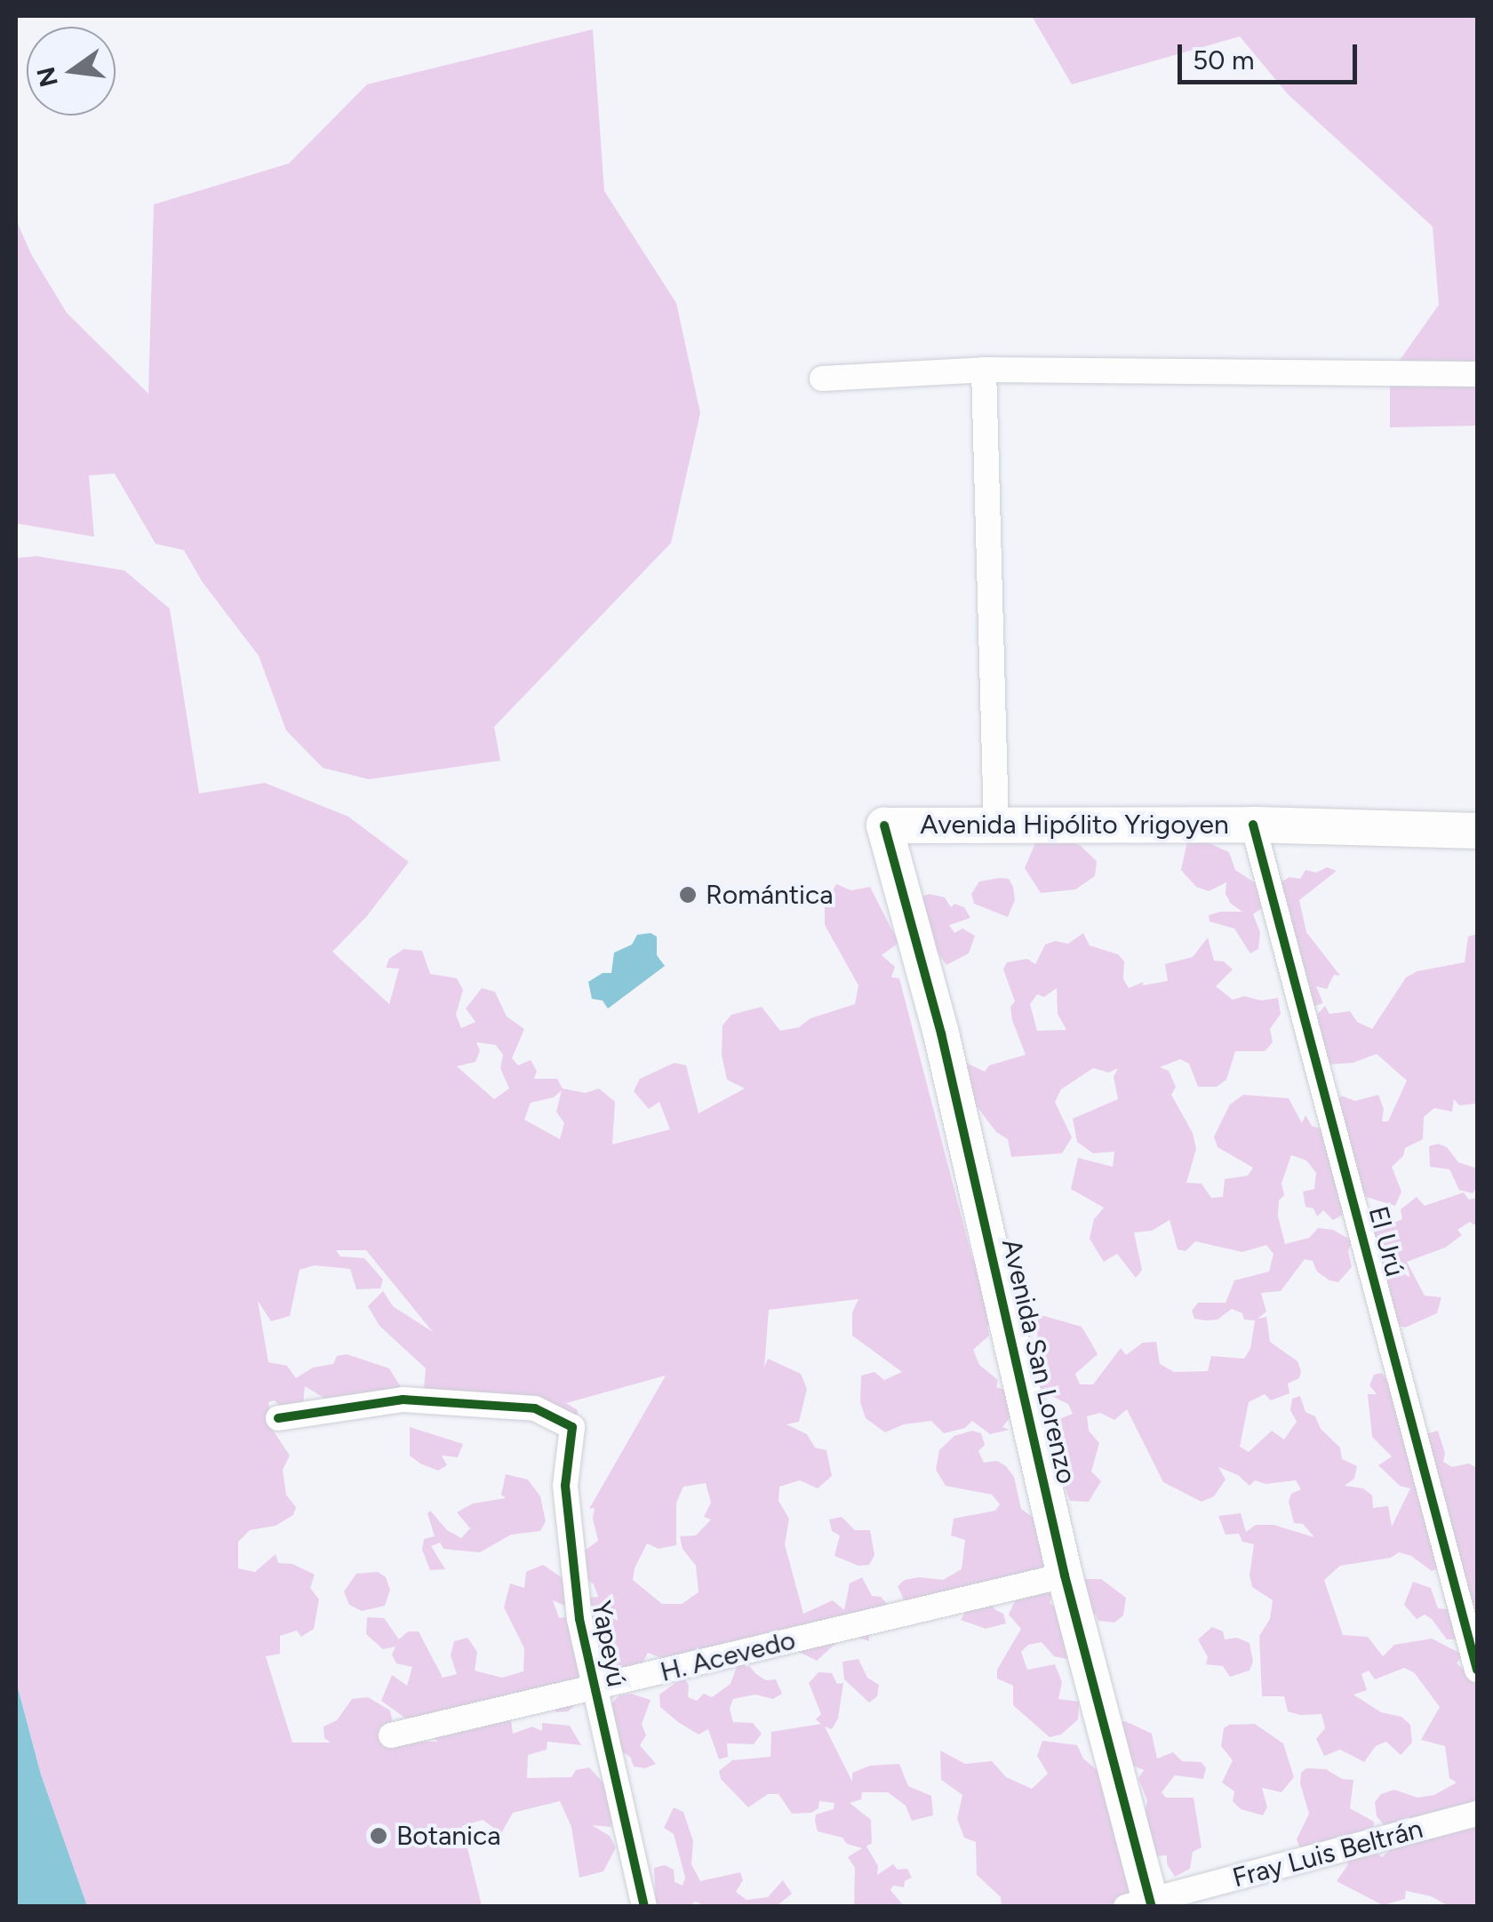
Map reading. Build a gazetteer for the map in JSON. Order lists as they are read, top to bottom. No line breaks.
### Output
{"streets":{"street":["Avenida Hipólito Yrigoyen","El Urú","Avenida San Lorenzo","Yapeyú","H. Acevedo","Fray Luis Beltrán"]},"crossings":[["Avenida Hipólito Yrigoyen","El Urú"],["Avenida Hipólito Yrigoyen","Avenida San Lorenzo"],["Avenida San Lorenzo","H. Acevedo"],["Avenida San Lorenzo","Fray Luis Beltrán"],["Yapeyú","H. Acevedo"]],"places":["Romántica","Botanica"],"scale_bar":"50 m","north":"left"}
